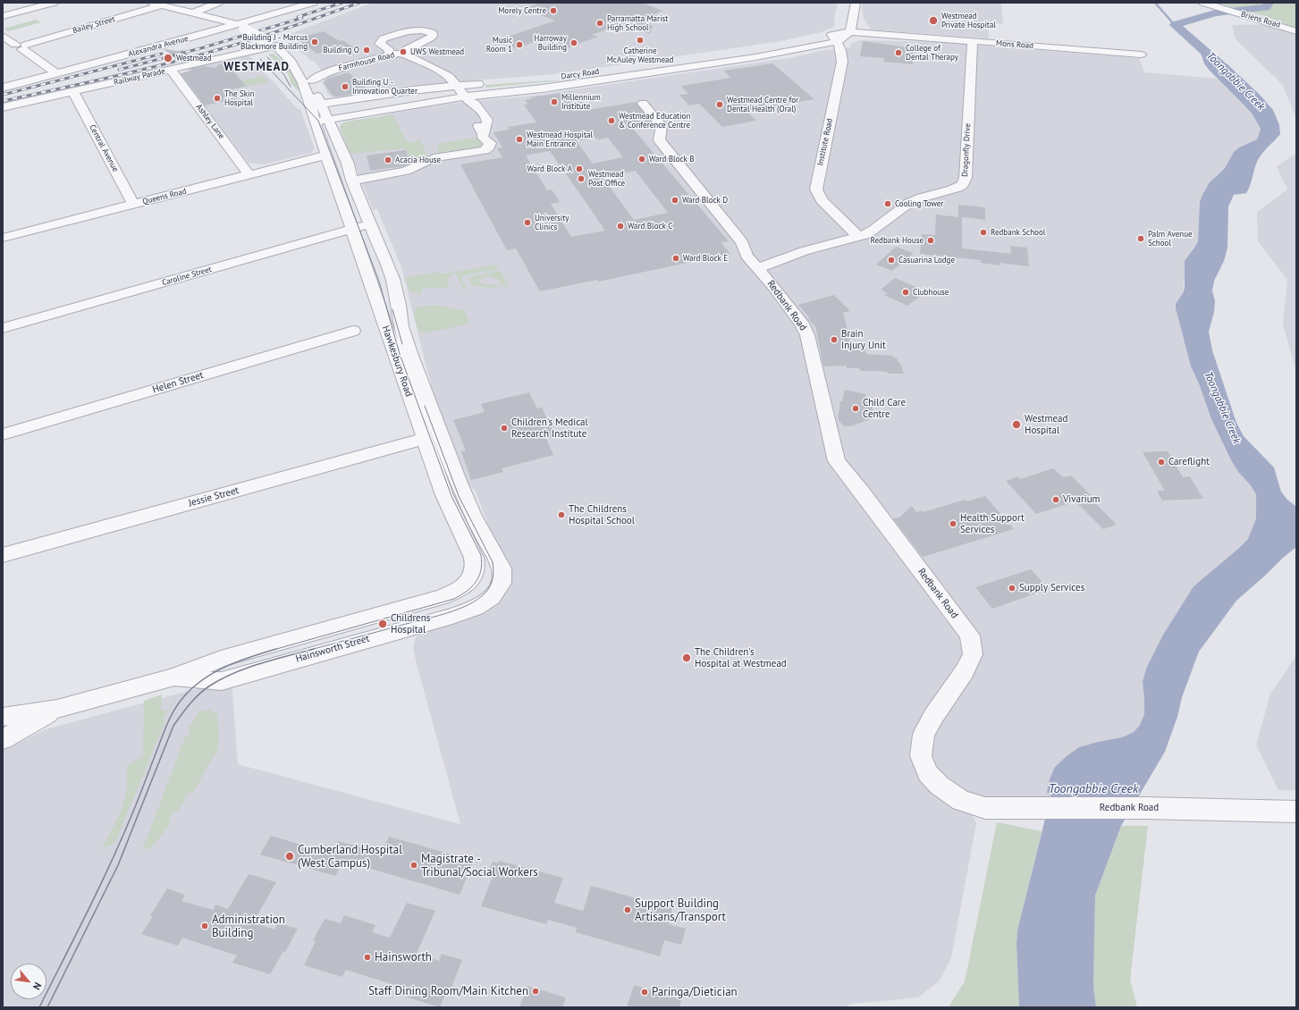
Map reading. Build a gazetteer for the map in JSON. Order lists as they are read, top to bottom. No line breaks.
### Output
{"streets":{"street":["Briens Road","Bailey Street","Mons Road","Alexandra Avenue","Farmhouse Road","Darcy Road","Railway Parade","Ashley Lane","Institute Road","Central Avenue","Dragonfly Drive","Queens Road","Caroline Street","Redbank Road","Hawkesbury Road","Helen Street","Jessie Street","Hainsworth Street"]},"crossings":[["Bailey Street","Hawkesbury Road"],["Mons Road","Darcy Road"],["Mons Road","Institute Road"],["Mons Road","Dragonfly Drive"],["Alexandra Avenue","Hawkesbury Road"],["Farmhouse Road","Darcy Road"],["Farmhouse Road","Hawkesbury Road"],["Darcy Road","Institute Road"],["Darcy Road","Hawkesbury Road"],["Railway Parade","Ashley Lane"],["Railway Parade","Central Avenue"],["Railway Parade","Hawkesbury Road"],["Ashley Lane","Queens Road"],["Institute Road","Dragonfly Drive"],["Central Avenue","Queens Road"],["Dragonfly Drive","Redbank Road"],["Queens Road","Hawkesbury Road"],["Caroline Street","Hawkesbury Road"],["Hawkesbury Road","Jessie Street"],["Hawkesbury Road","Hainsworth Street"]],"districts":["WESTMEAD"],"water":["Toongabbie Creek"],"places":["Morely Centre","Westmead Private Hospital","Parramatta Marist High School","Catherine McAuley Westmead","Building J - Marcus Blackmore Building","Harroway Building","Music Room 1","Building O","UWS Westmead","College of Dental Therapy","Westmead","Building U - Innovation Quarter","The Skin Hospital","Millennium Institute","Westmead Centre for Dental Health (Oral)","Westmead Education & Conference Centre","Westmead Hospital Main Entrance","Ward Block B","Acacia House","Ward Block A","Westmead Post Office","Ward Block D","Cooling Tower","University Clinics","Ward Block C","Redbank School","Palm Avenue School","Redbank House","Ward Block E","Casuarina Lodge","Clubhouse","Brain Injury Unit","Child Care Centre","Westmead Hospital","Children's Medical Research Institute","Careflight","Vivarium","The Childrens Hospital School","Health Support Services","Supply Services","Childrens Hospital","The Children's Hospital at Westmead","Cumberland Hospital (West Campus)","Magistrate - Tribunal/Social Workers","Support Building Artisans/Transport","Administration Building","Hainsworth","Staff Dining Room/Main Kitchen","Paringa/Dietician"],"north":"bottom right"}
